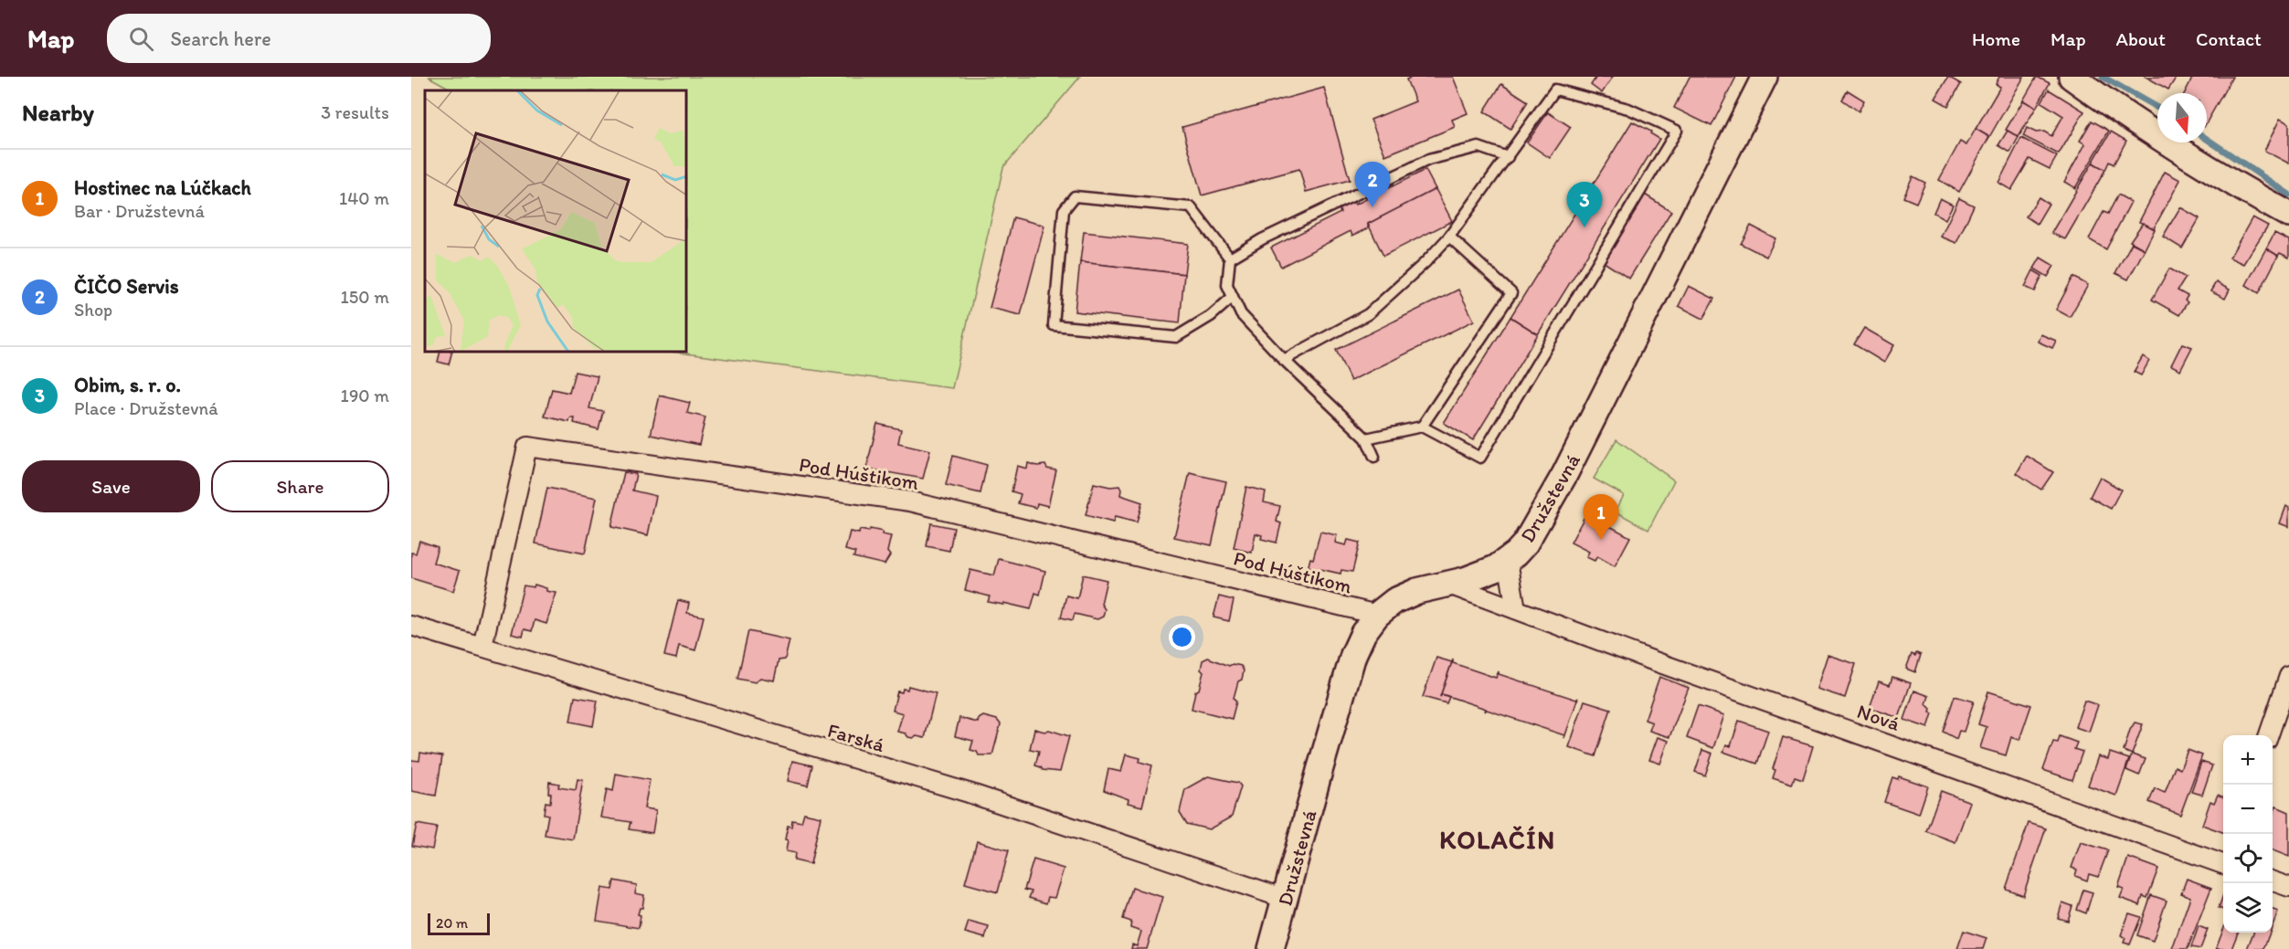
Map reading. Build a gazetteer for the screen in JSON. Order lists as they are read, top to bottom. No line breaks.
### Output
{"streets":{"street":["Pod Húštikom","Družstevná","Nová","Farská"]},"crossings":[["Pod Húštikom","Družstevná"],["Pod Húštikom","Farská"],["Družstevná","Nová"],["Družstevná","Farská"]],"districts":["KOLAČÍN"],"scale_bar":"20 m","north":"bottom","page":{"header":"Map","search":"Search here","nav":["Home","Map","About","Contact"],"heading":["Nearby","3 results"],"list":[{"mark":"1","name":"Hostinec na Lúčkach","note":"Bar · Družstevná","value":"140 m"},{"mark":"2","name":"ČIČO Servis","note":"Shop","value":"150 m"},{"mark":"3","name":"Obim, s. r. o.","note":"Place · Družstevná","value":"190 m"}],"pins":["2","3","1"],"buttons":["Save","Share"],"map_buttons":["+","−"],"scale":"20 m"}}
